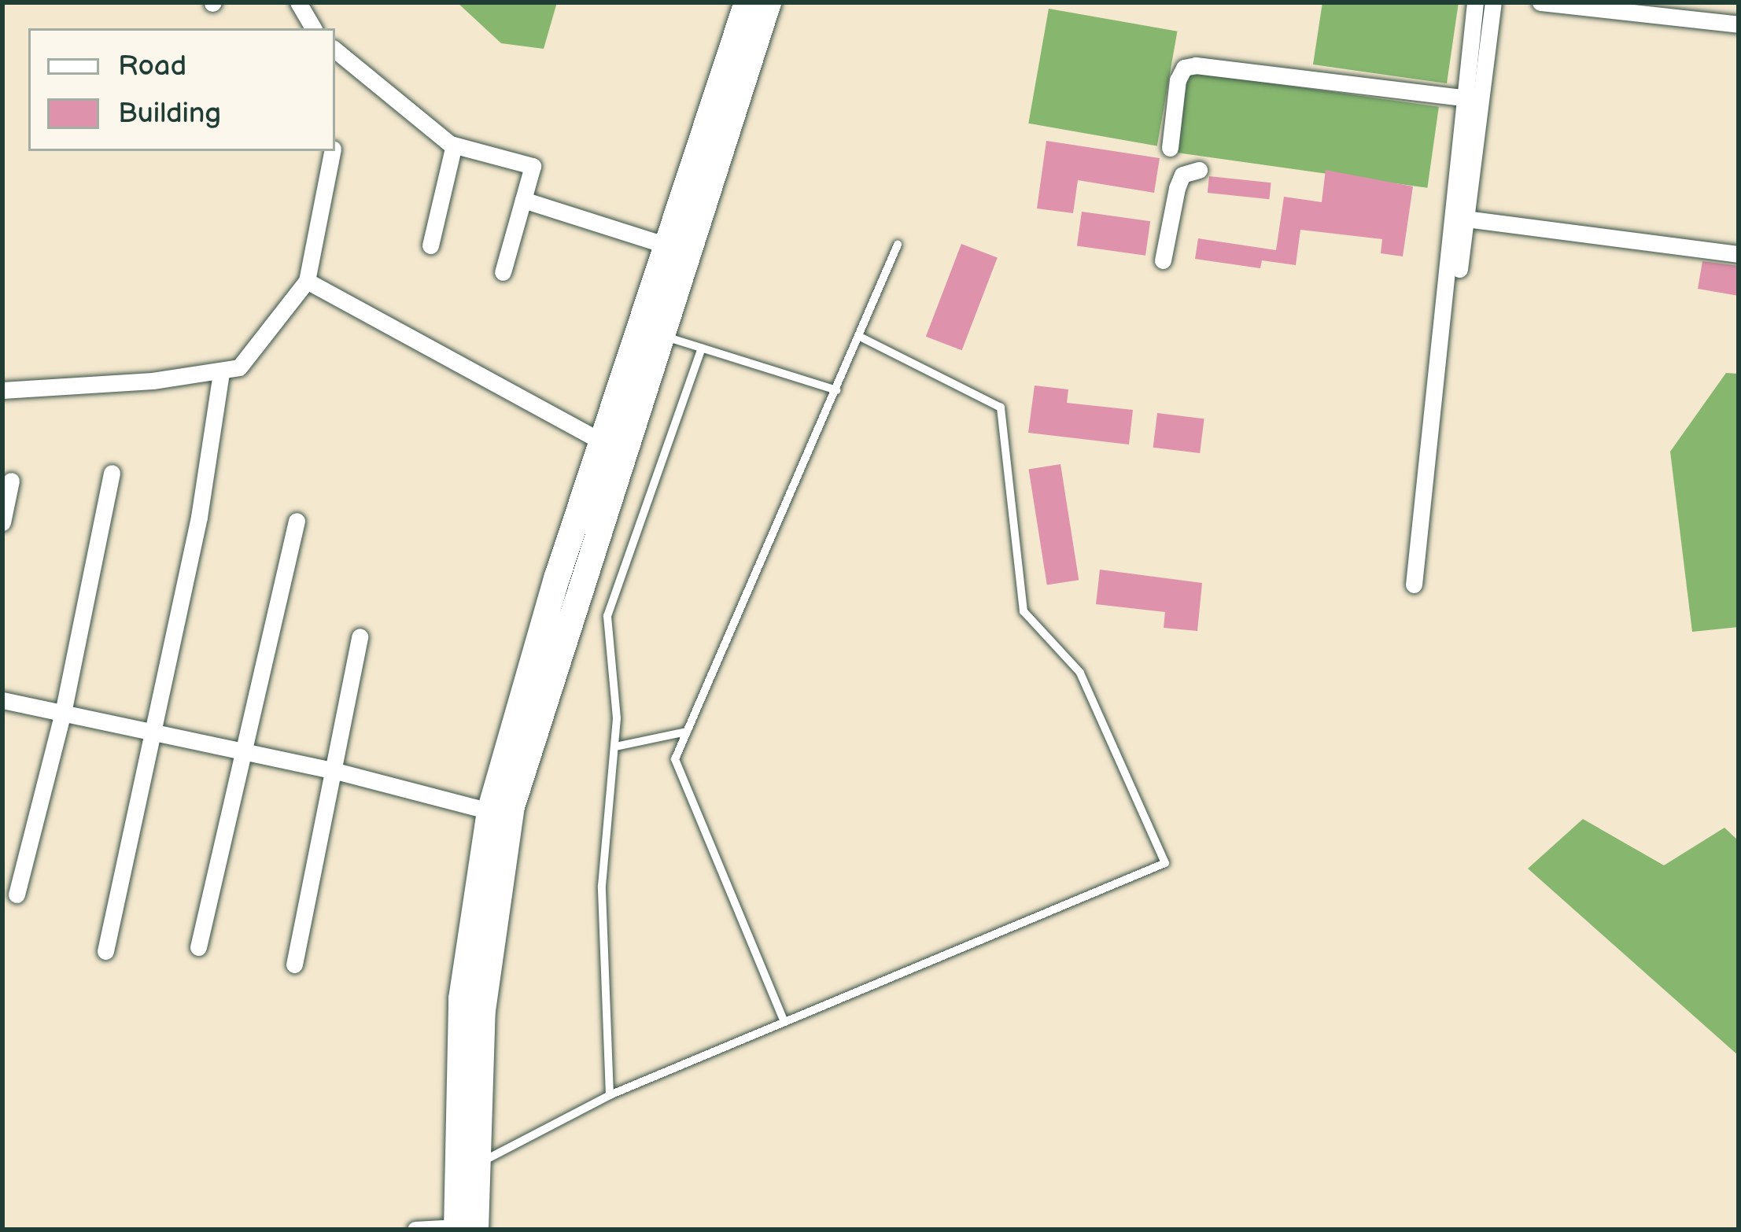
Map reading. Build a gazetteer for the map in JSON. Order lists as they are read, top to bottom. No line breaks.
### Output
{"legend":["Road","Building"]}
